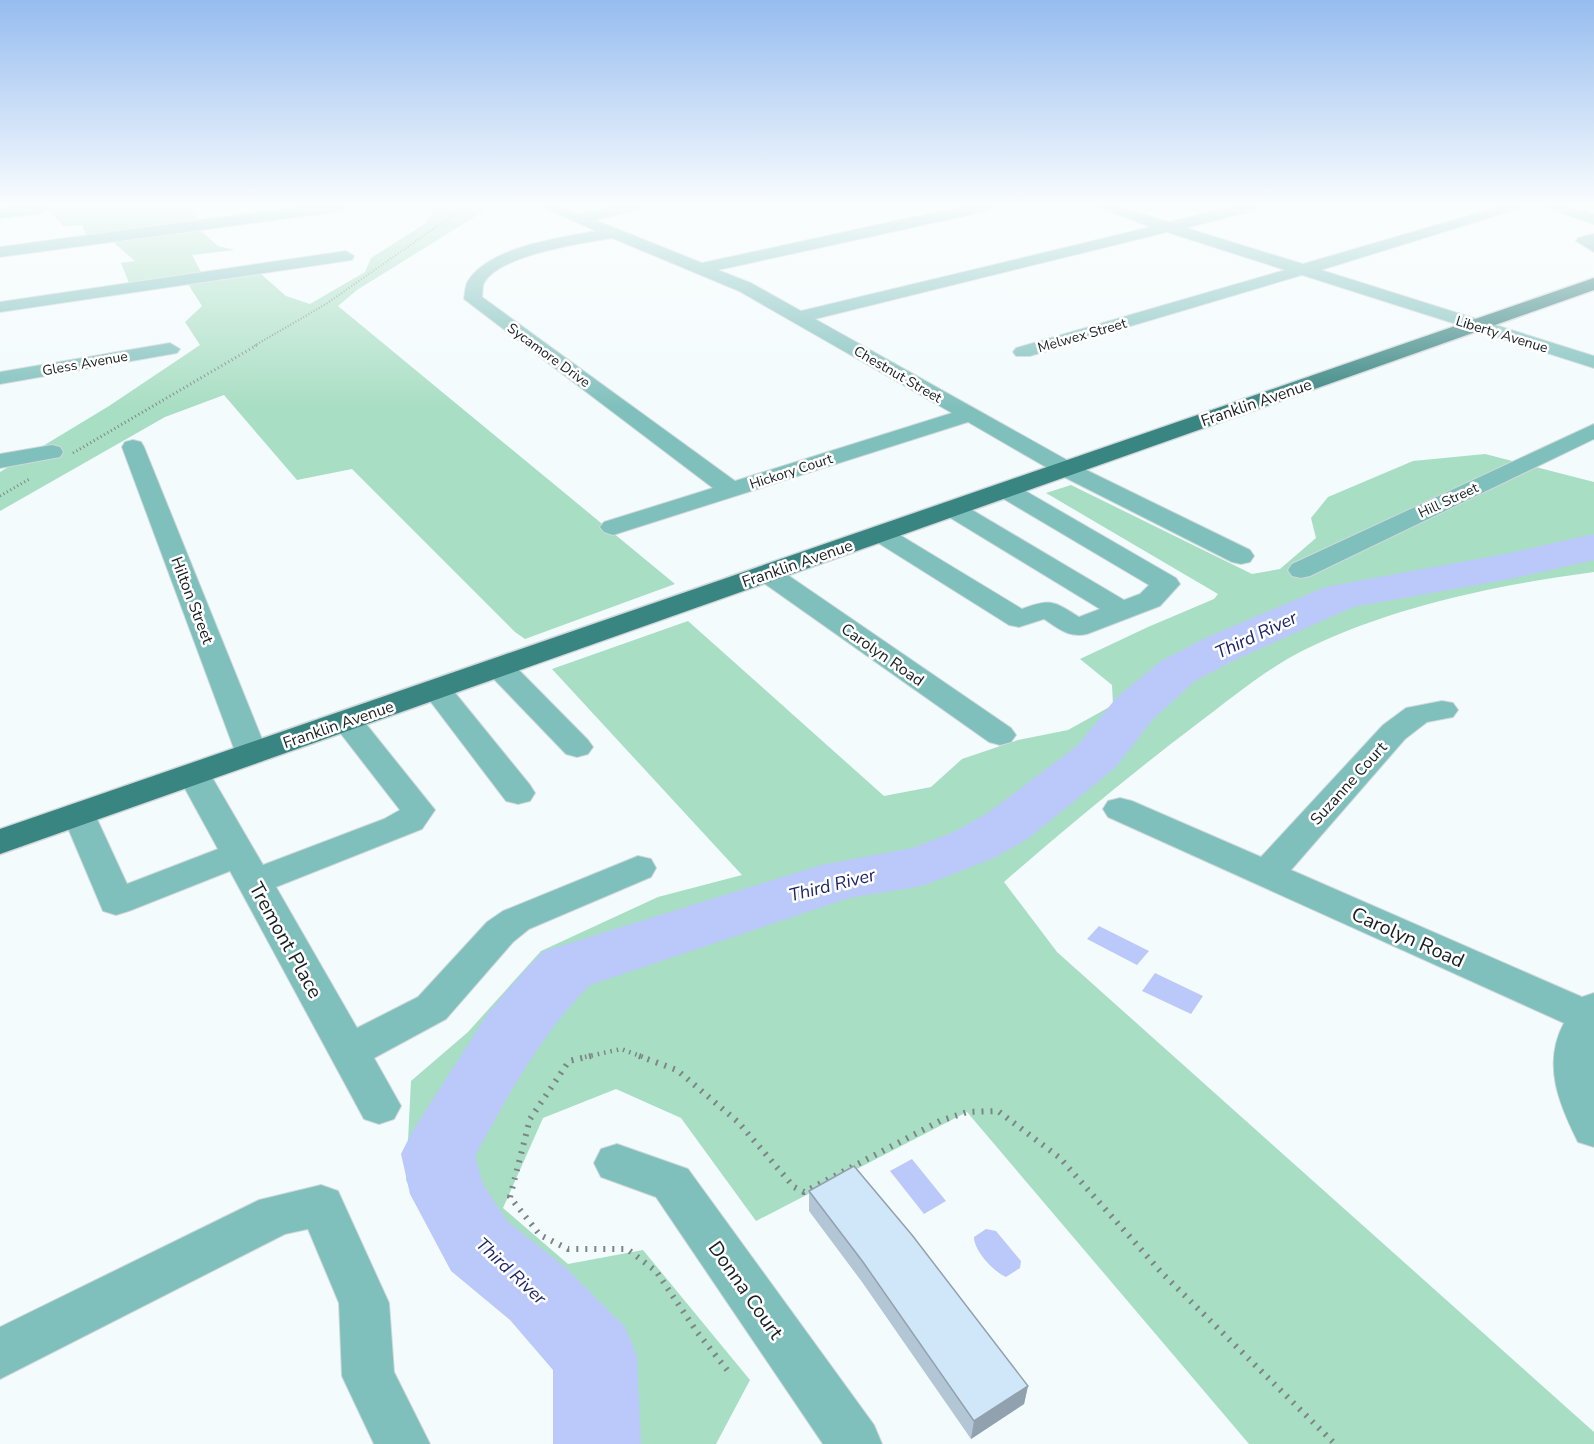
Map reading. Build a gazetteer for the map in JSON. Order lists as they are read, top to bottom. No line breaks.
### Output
{"streets":{"main road":["Franklin Avenue"],"street":["Liberty Avenue","Melwex Street","Sycamore Drive","Gless Avenue","Chestnut Street","Hickory Court","Hill Street","Hilton Street","Carolyn Road","Suzanne Court","Tremont Place","Donna Court"]},"crossings":[["Liberty Avenue","Franklin Avenue"],["Sycamore Drive","Hickory Court"],["Chestnut Street","Franklin Avenue"],["Chestnut Street","Hickory Court"],["Franklin Avenue","Hilton Street"],["Franklin Avenue","Carolyn Road"],["Franklin Avenue","Tremont Place"],["Carolyn Road","Suzanne Court"]],"water":["Third River"]}
